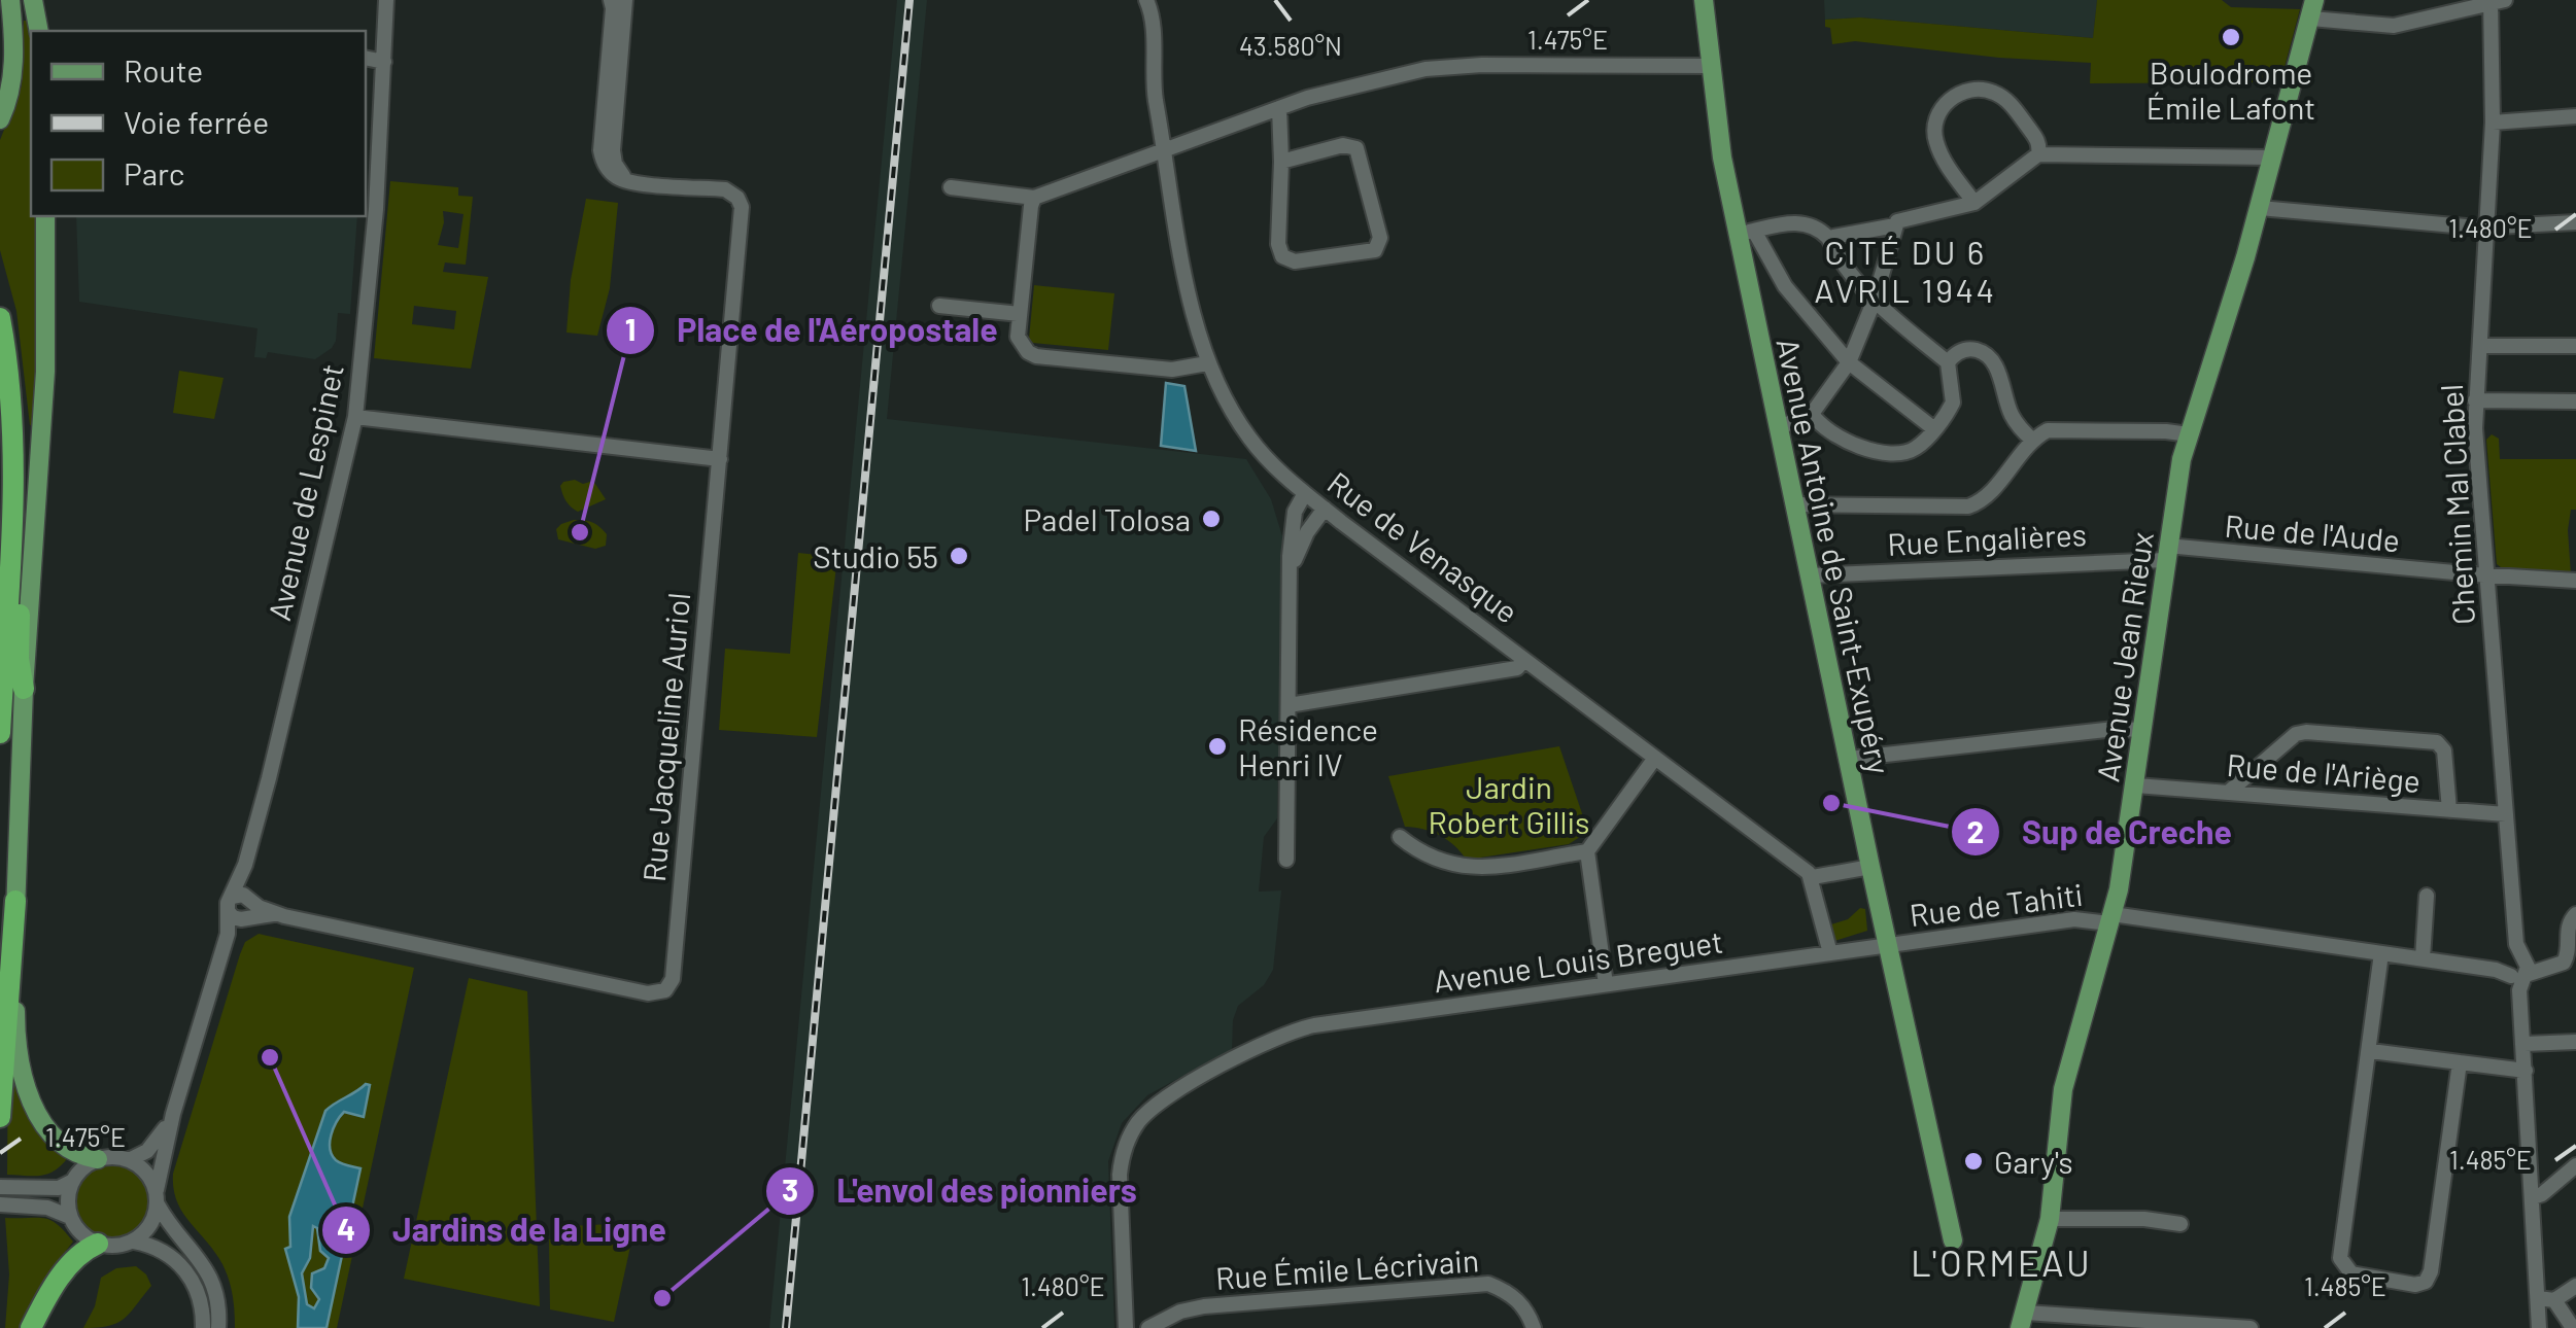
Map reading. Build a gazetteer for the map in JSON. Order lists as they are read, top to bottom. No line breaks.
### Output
{"streets":{"main road":["Avenue Antoine de Saint-Exupéry","Avenue Jean Rieux"],"street":["Avenue de Lespinet","Chemin Mal Clabel","Rue de l'Aude","Rue Engalières","Rue de Venasque","Rue Jacqueline Auriol","Rue de l'Ariège","Rue de Tahiti","Avenue Louis Breguet","Rue Émile Lécrivain"]},"crossings":[["Avenue de Lespinet","Rue Jacqueline Auriol"],["Chemin Mal Clabel","Rue de l'Aude"],["Chemin Mal Clabel","Rue de l'Ariège"],["Rue de l'Aude","Rue Engalières"],["Rue de l'Aude","Avenue Jean Rieux"],["Rue Engalières","Avenue Antoine de Saint-Exupéry"],["Rue Engalières","Avenue Jean Rieux"],["Avenue Antoine de Saint-Exupéry","Rue de Tahiti"],["Avenue Antoine de Saint-Exupéry","Avenue Louis Breguet"],["Avenue Jean Rieux","Rue de l'Ariège"],["Avenue Jean Rieux","Rue de Tahiti"],["Rue de Tahiti","Avenue Louis Breguet"]],"districts":["CITÉ DU 6 AVRIL 1944","L'ORMEAU"],"parks":["Jardin Robert Gillis"],"places":["Boulodrome Émile Lafont","Padel Tolosa","Place de l'Aéropostale","Studio 55","Résidence Henri IV","Sup de Creche","Jardins de la Ligne","Gary's","L'envol des pionniers"],"legend":["Route","Voie ferrée","Parc"],"coordinates":["1.475°E","43.580°N","1.480°E","1.485°E"]}
